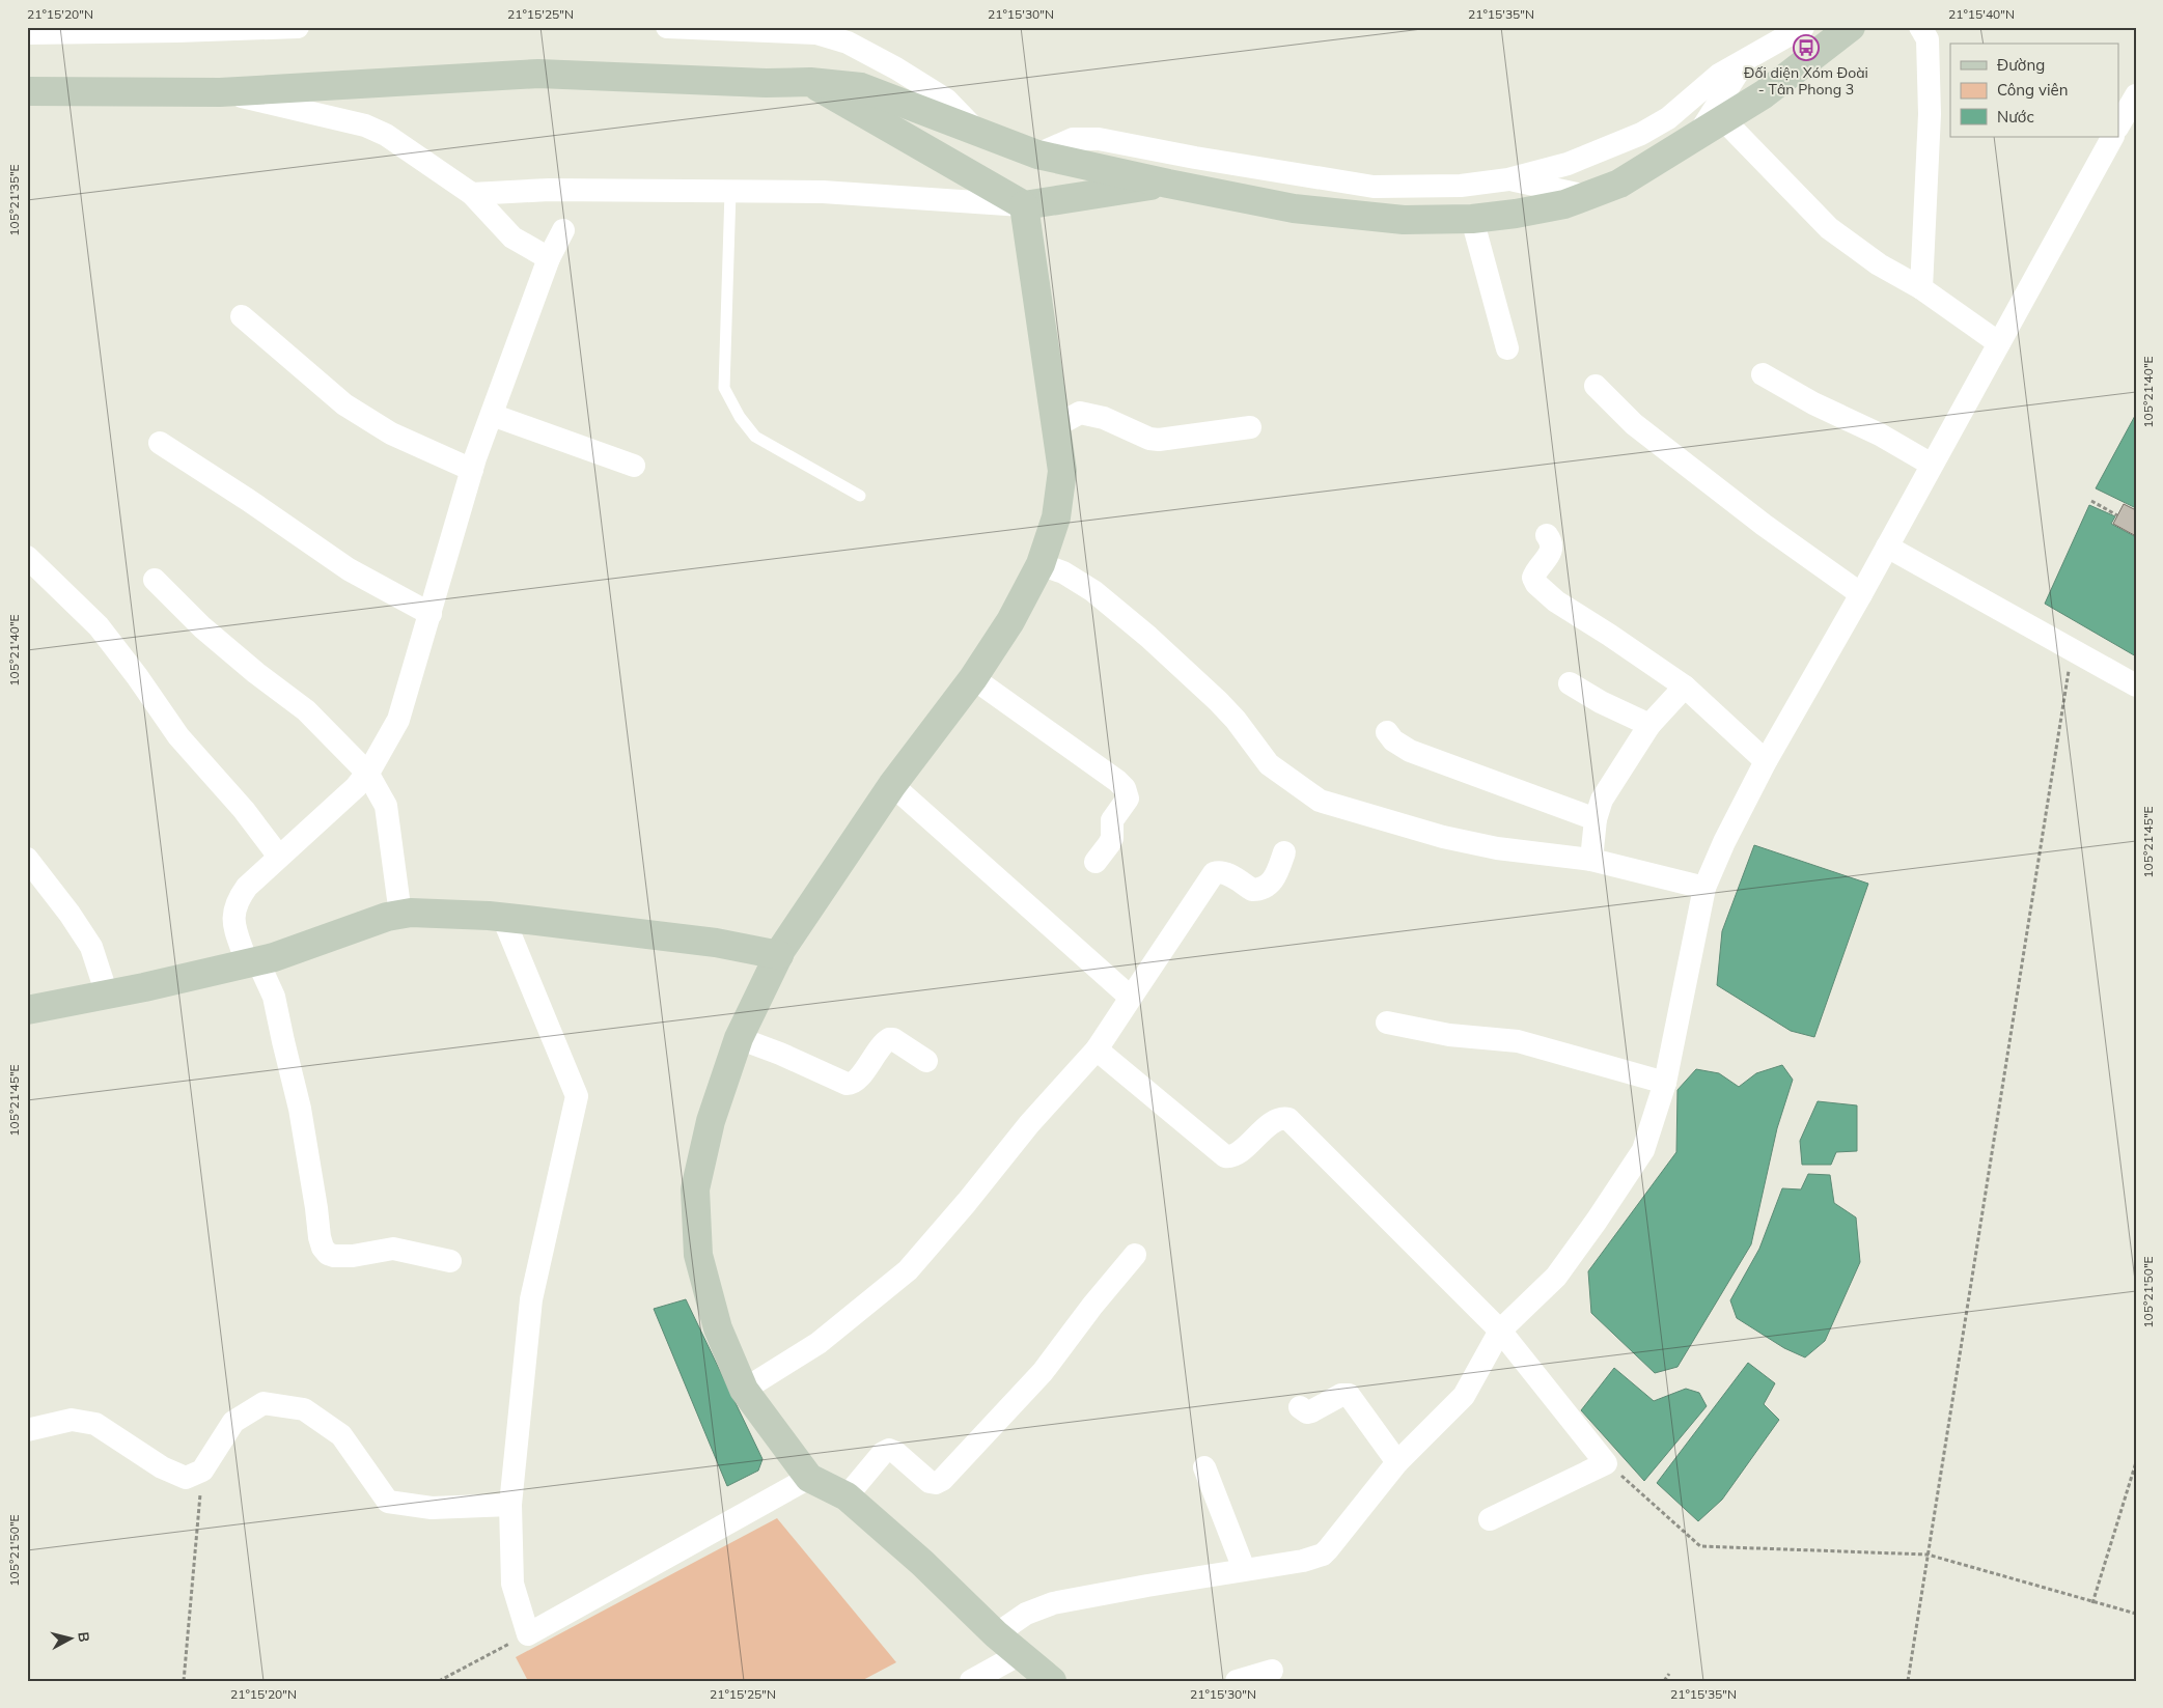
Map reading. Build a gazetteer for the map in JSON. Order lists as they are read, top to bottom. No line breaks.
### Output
{"places":{"bus stop":["Đối diện Xóm Đoài - Tân Phong 3"]},"legend":["Đường","Công viên","Nước"],"north":"right","coordinates":["21°15'20\"N","21°15'25\"N","21°15'30\"N","21°15'35\"N","21°15'40\"N","105°21'35\"E","105°21'40\"E","105°21'45\"E","105°21'50\"E"]}
